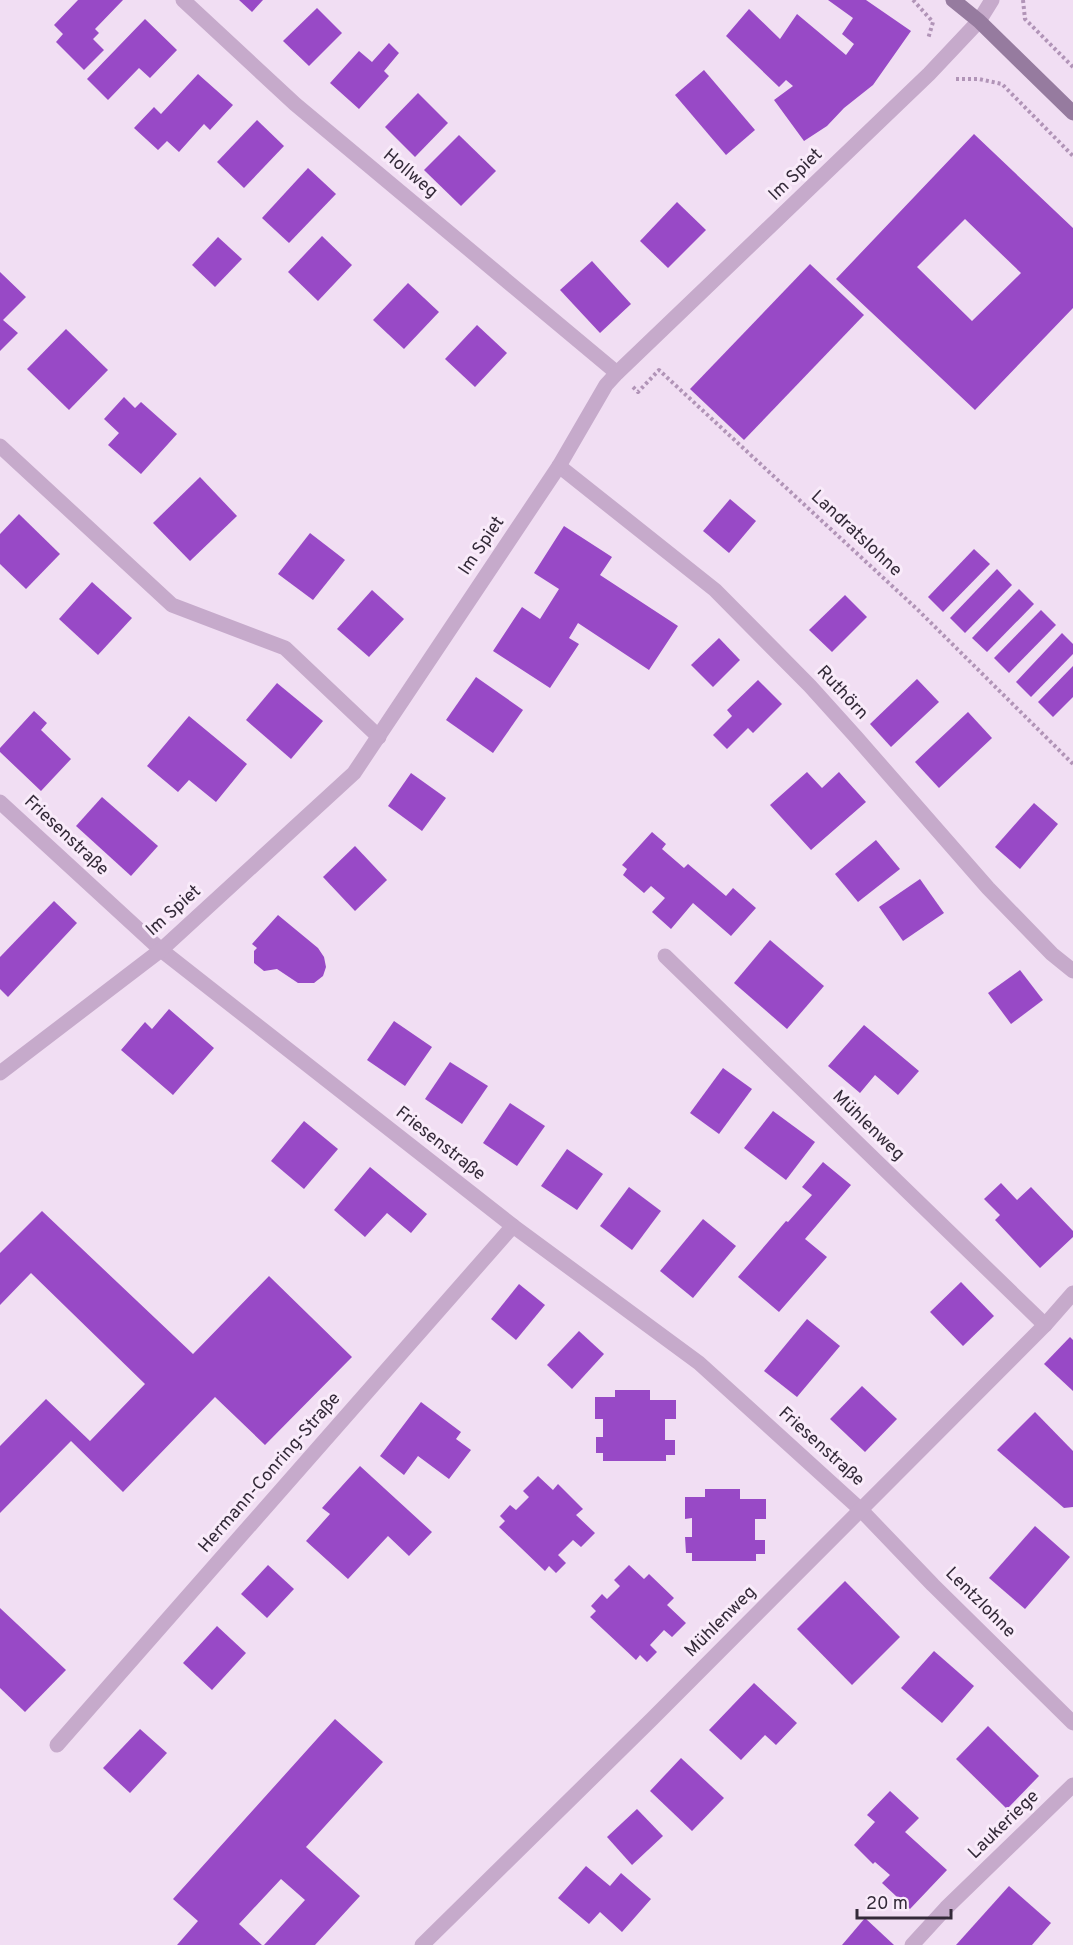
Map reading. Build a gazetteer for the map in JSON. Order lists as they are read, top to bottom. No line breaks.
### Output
{"streets":{"street":["Hollweg","Im Spiet","Ruthörn","Friesenstraße","Mühlenweg","Hermann-Conring-Straße","Lentzlohne","Laukeriege"],"path":["Landratslohne"]},"crossings":[["Hollweg","Im Spiet"],["Hollweg","Landratslohne"],["Im Spiet","Landratslohne"],["Im Spiet","Ruthörn"],["Im Spiet","Friesenstraße"],["Friesenstraße","Mühlenweg"],["Friesenstraße","Hermann-Conring-Straße"],["Friesenstraße","Lentzlohne"],["Mühlenweg","Lentzlohne"]],"scale_bar":"20 m"}
